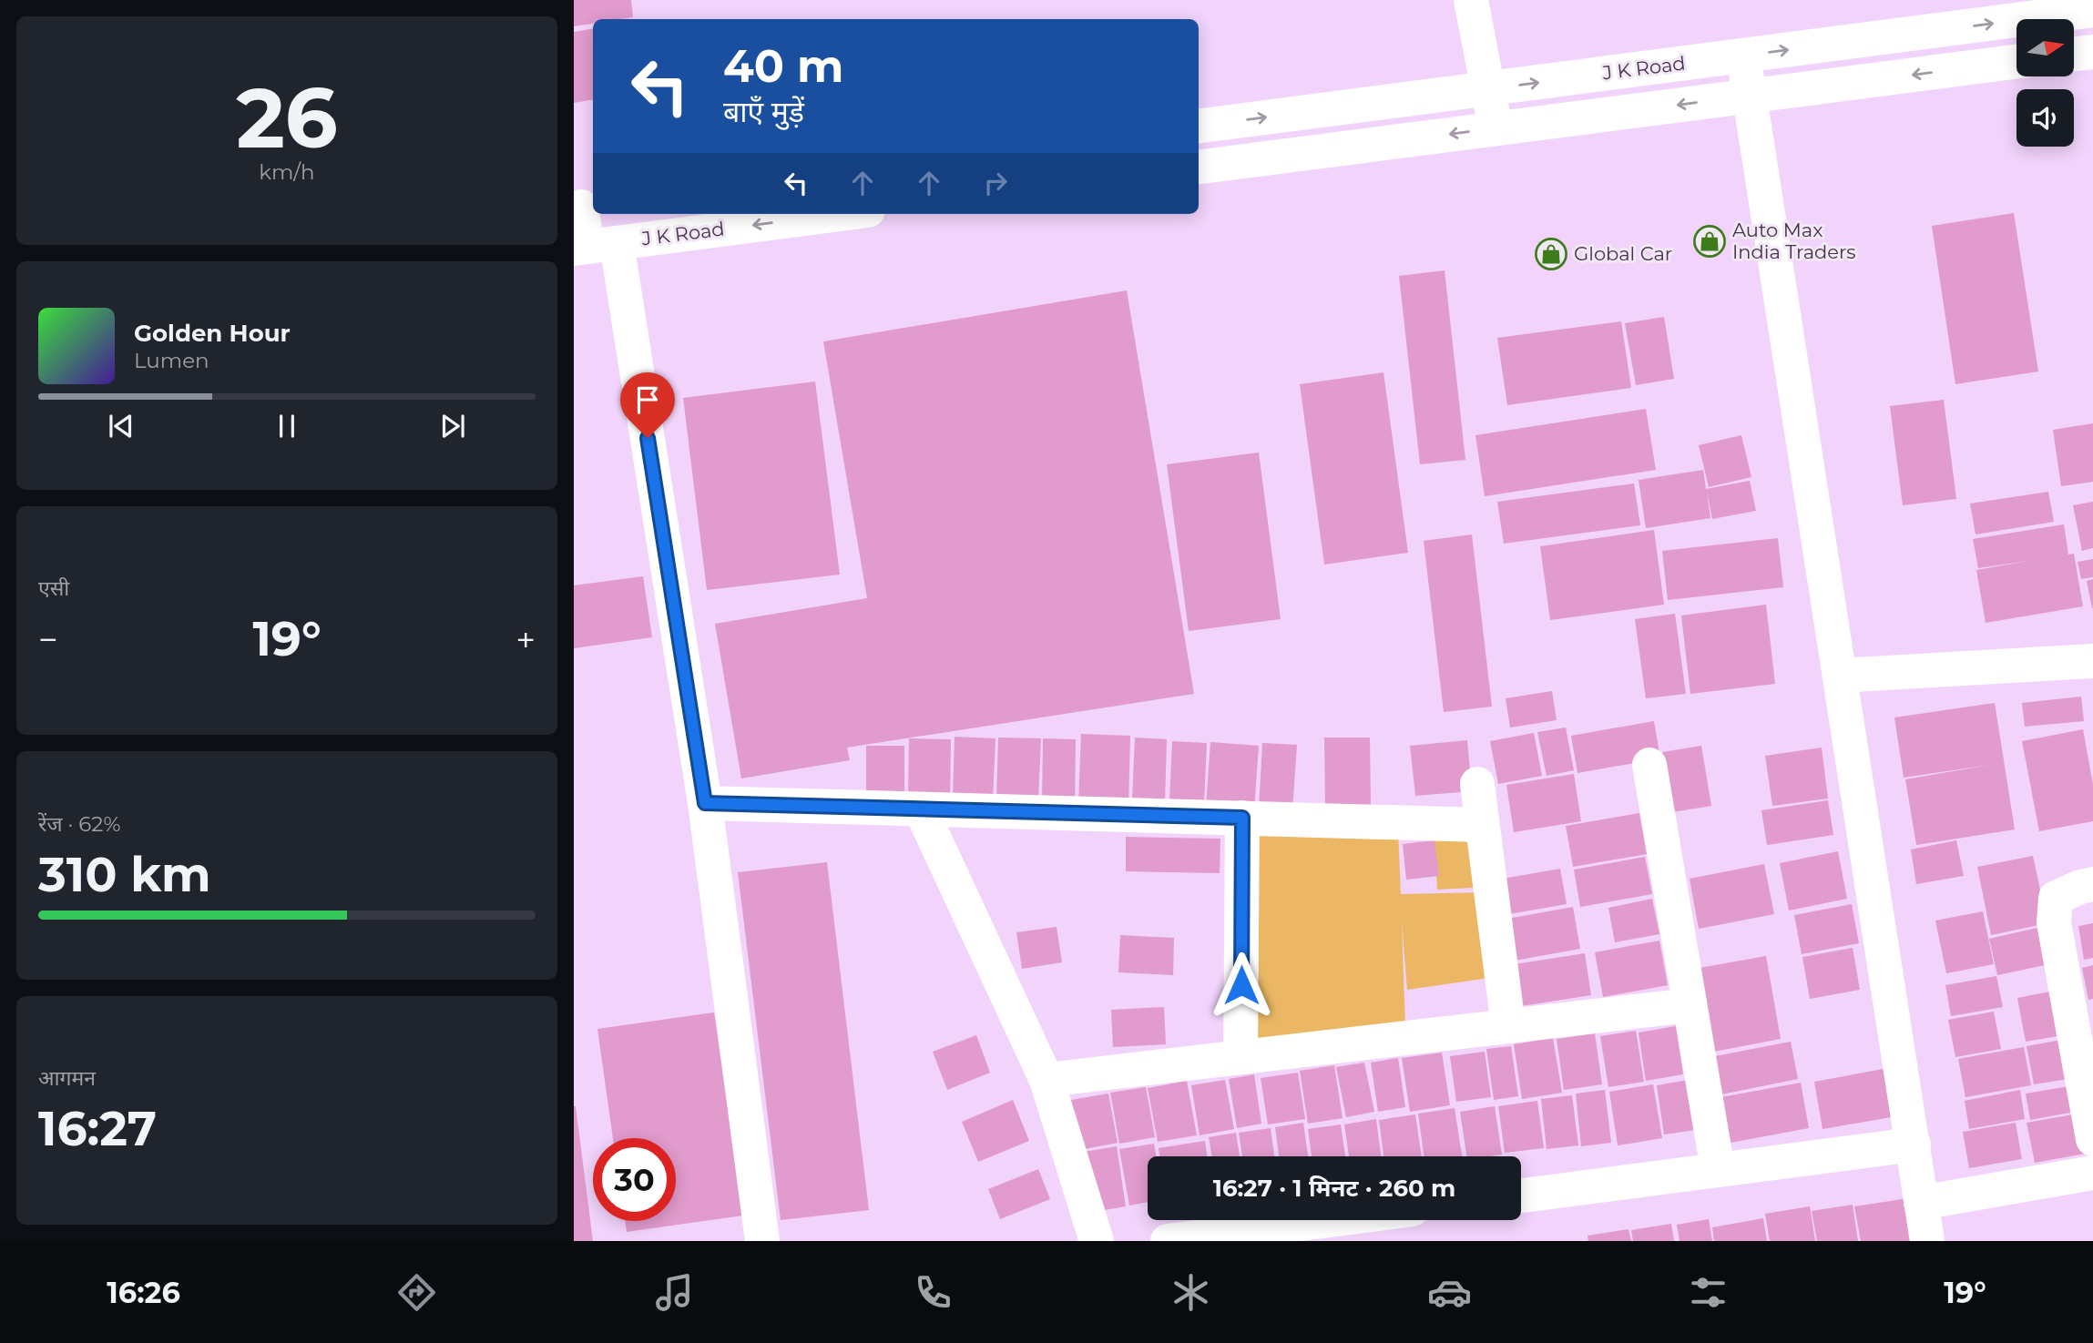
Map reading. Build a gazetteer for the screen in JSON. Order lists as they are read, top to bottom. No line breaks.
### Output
{"streets":{"street":["J K Road"]},"places":{"shop":["Auto Max India Traders","Global Car"]},"north":"right","page":{"tile":[["26","km/h"],"एसी",["रेंज · 62%","310 km"],["आगमन","16:27"]],"turn":["40 m","बाएँ मुड़ें"],"song":["Golden Hour","Lumen"],"heat":["−","19°","+"],"limit":"30","trip":"16:27 · 1 मिनट · 260 m","tabs":["16:26","19°"]}}
